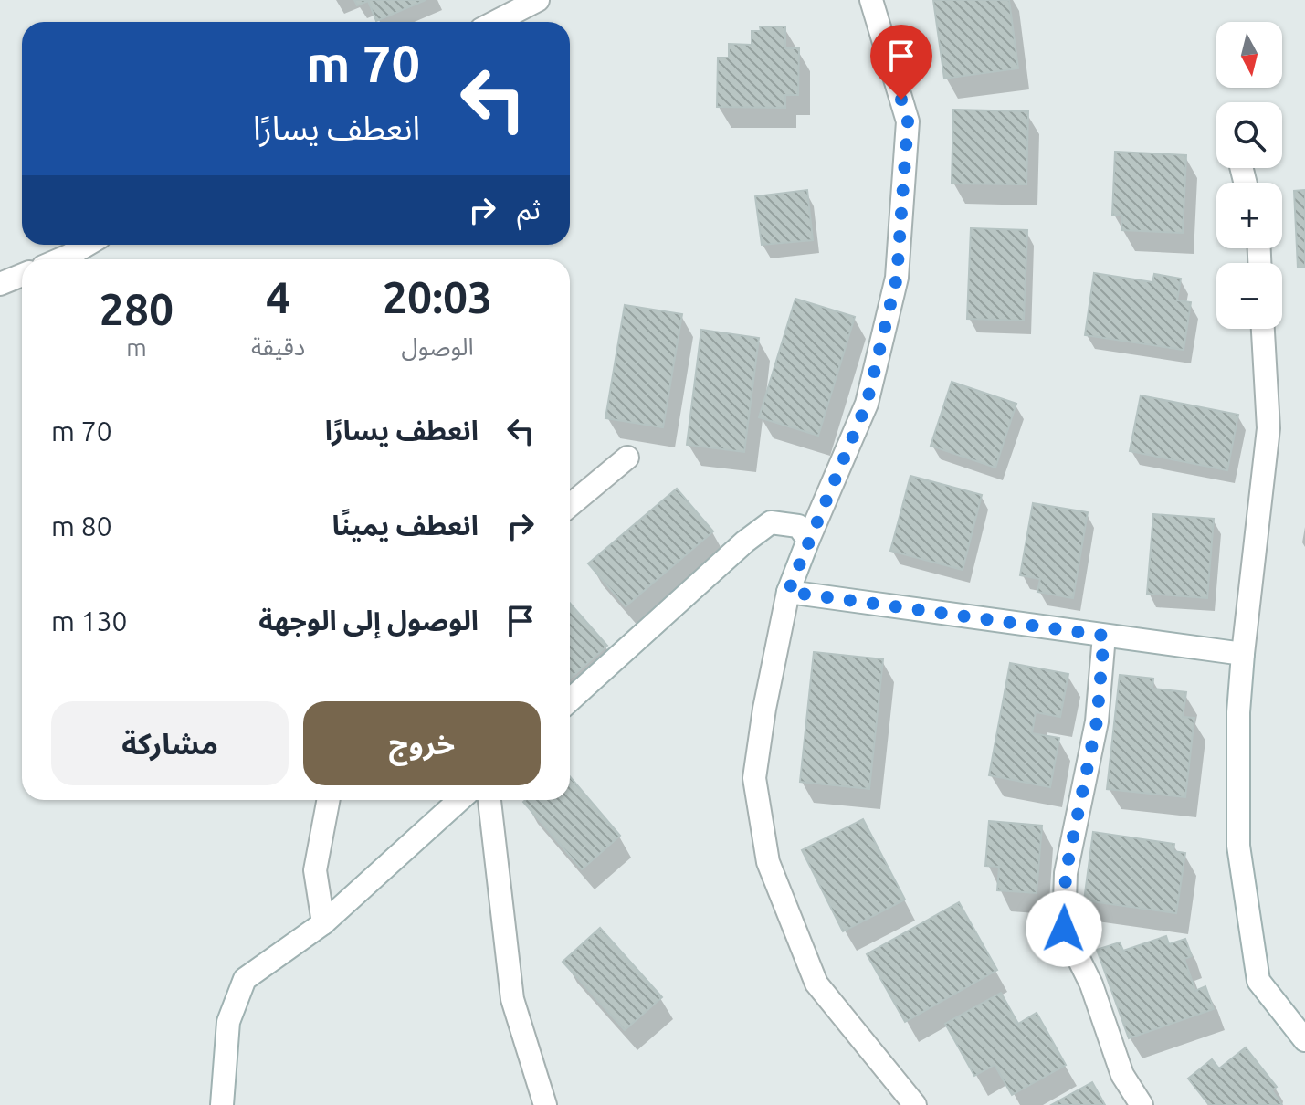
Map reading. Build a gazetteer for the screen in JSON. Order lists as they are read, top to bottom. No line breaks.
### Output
{"north":"bottom","page":{"map_buttons":["+","−"],"turn":["70 m","انعطف يسارًا"],"then":"ثم","eta":["20:03","الوصول","4","دقيقة","280","m"],"list":[{"name":"انعطف يسارًا","value":"70 m"},{"name":"انعطف يمينًا","value":"80 m"},{"name":"الوصول إلى الوجهة","value":"130 m"}],"buttons":["خروج","مشاركة"]}}
